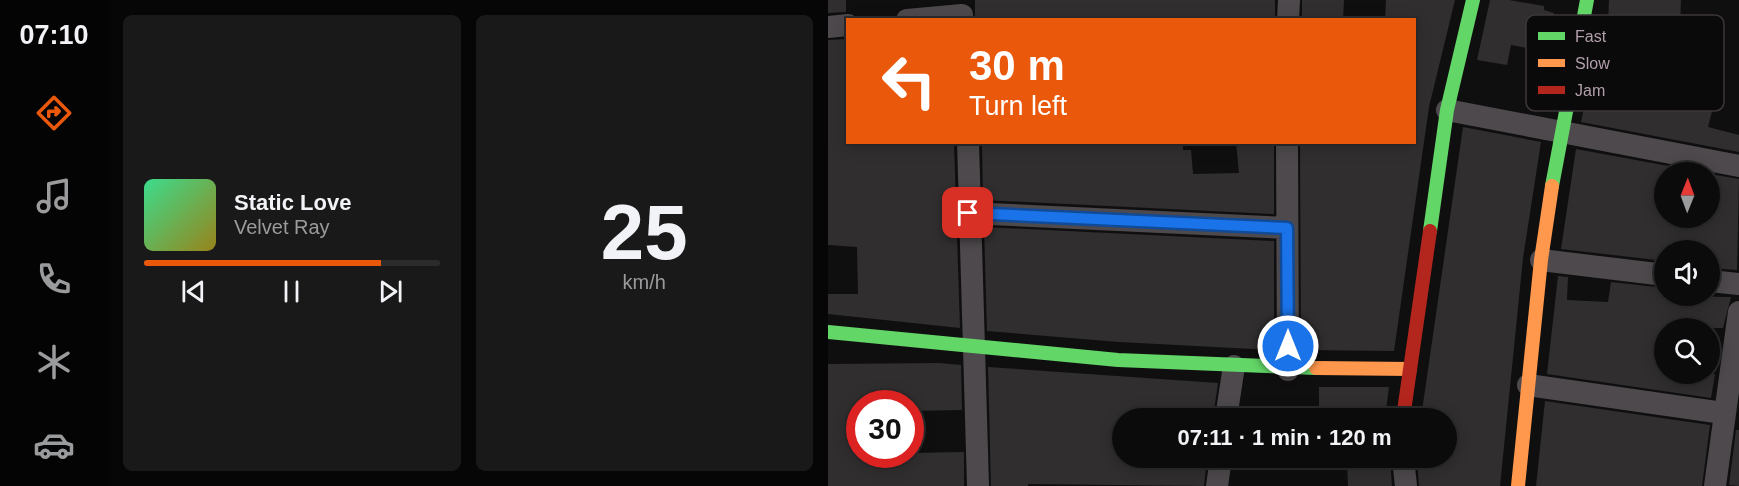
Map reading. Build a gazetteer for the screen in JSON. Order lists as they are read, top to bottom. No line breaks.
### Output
{"legend":["Fast","Slow","Jam"],"north":"top","page":{"tabs":"07:10","tile":["25","km/h"],"turn":["30 m","Turn left"],"song":["Static Love","Velvet Ray"],"limit":"30","trip":"07:11 · 1 min · 120 m"}}
